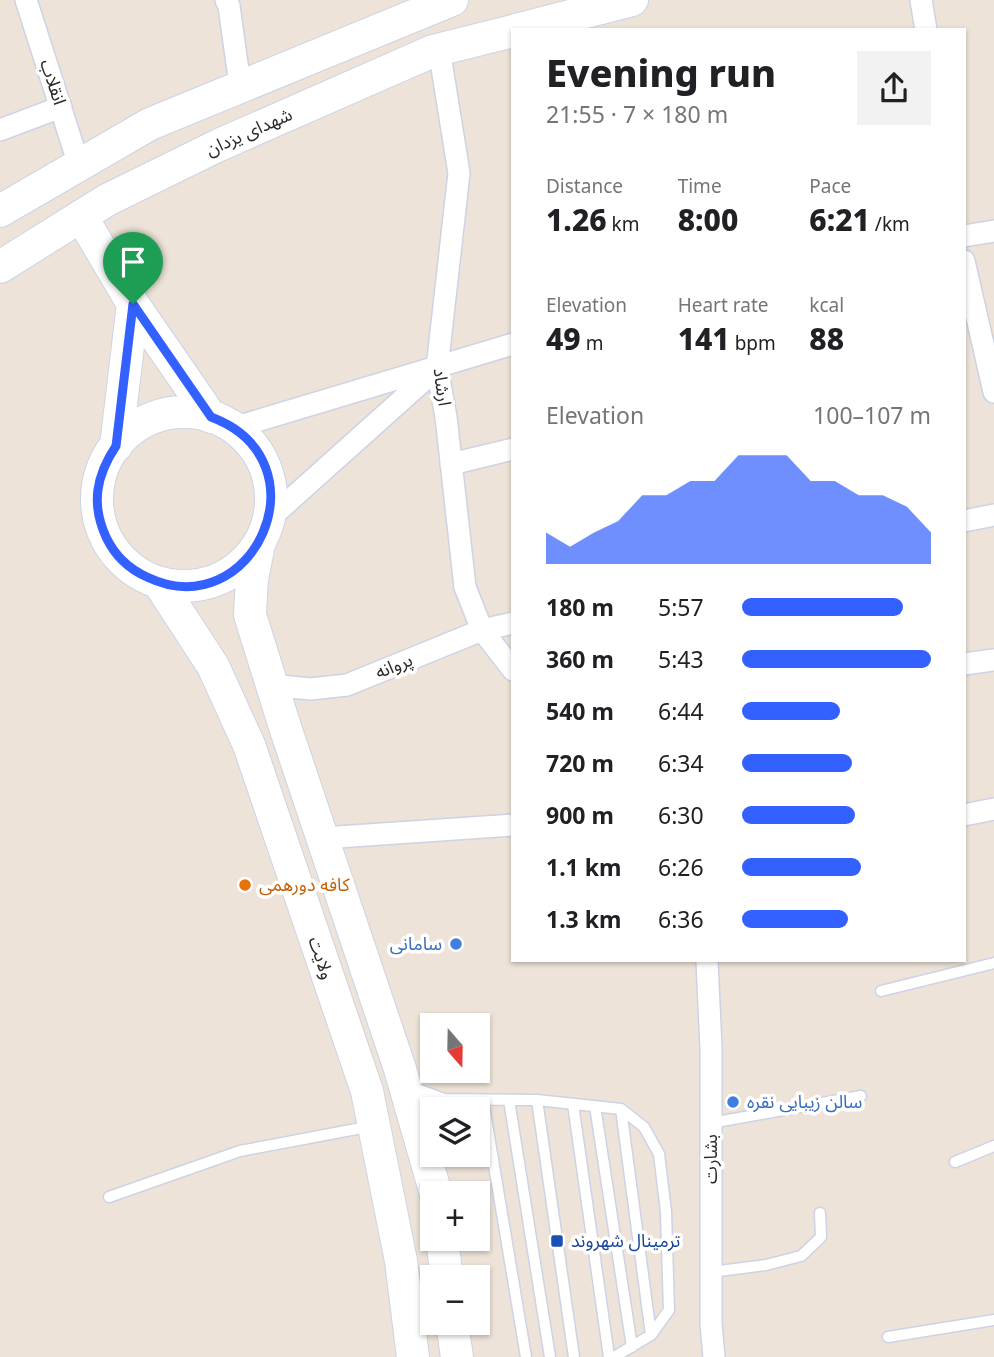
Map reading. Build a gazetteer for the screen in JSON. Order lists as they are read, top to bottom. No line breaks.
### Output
{"streets":{"street":["انقلاب","شهدای یزدان","ارشاد","پروانه","ولایت","بشارت"]},"crossings":[["شهدای یزدان","ارشاد"],["ارشاد","پروانه"]],"places":{"other":["کافه دورهمی","سامانی","سالن زیبایی نقره"],"transit":["ترمینال شهروند"]},"north":"bottom","page":{"heading":["Evening run","21:55 · 7 × 180 m"],"stats":[["Distance","1.26 km"],["Time","8:00"],["Pace","6:21 /km"],["Elevation","49 m"],["Heart rate","141 bpm"],["kcal","88"]],"chart":["Elevation","100–107 m"],"list":[{"name":"180 m","note":"5:57"},{"name":"360 m","note":"5:43"},{"name":"540 m","note":"6:44"},{"name":"720 m","note":"6:34"},{"name":"900 m","note":"6:30"},{"name":"1.1 km","note":"6:26"},{"name":"1.3 km","note":"6:36"}],"map_buttons":["+","−"]}}
